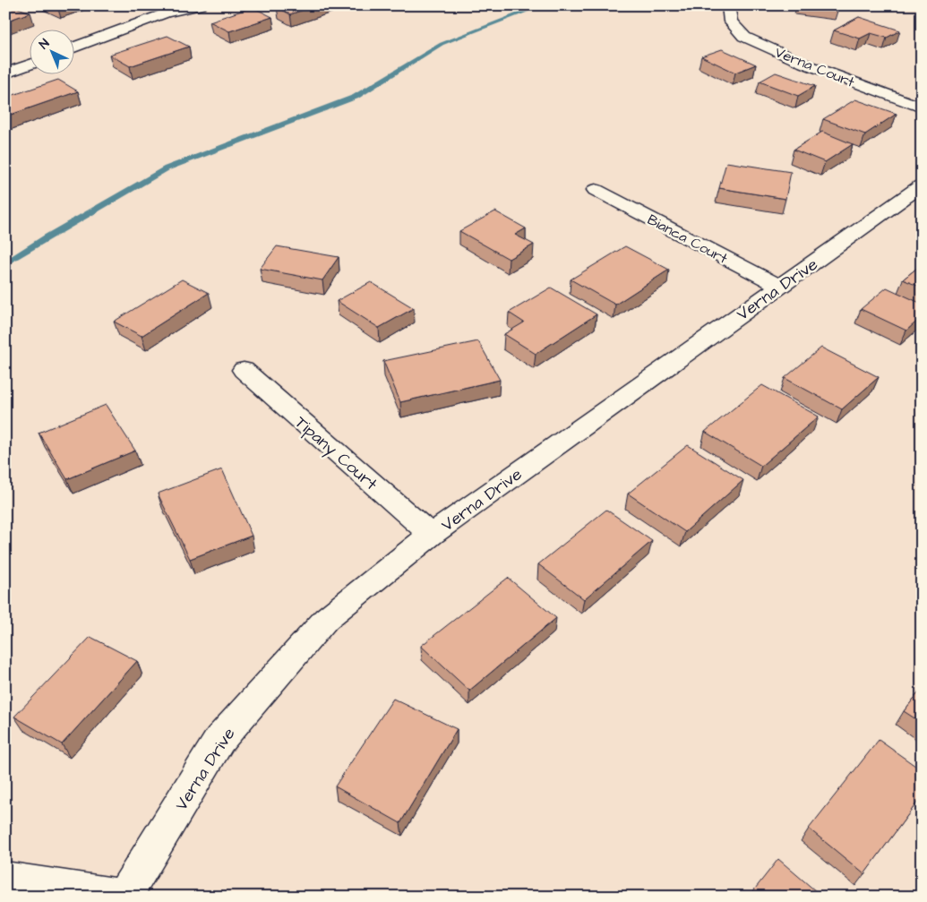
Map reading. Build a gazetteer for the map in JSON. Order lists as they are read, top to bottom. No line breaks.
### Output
{"streets":{"street":["Verna Court","Bianca Court","Verna Drive","Tipany Court"]},"crossings":[["Bianca Court","Verna Drive"],["Verna Drive","Tipany Court"]],"north":"top left"}
